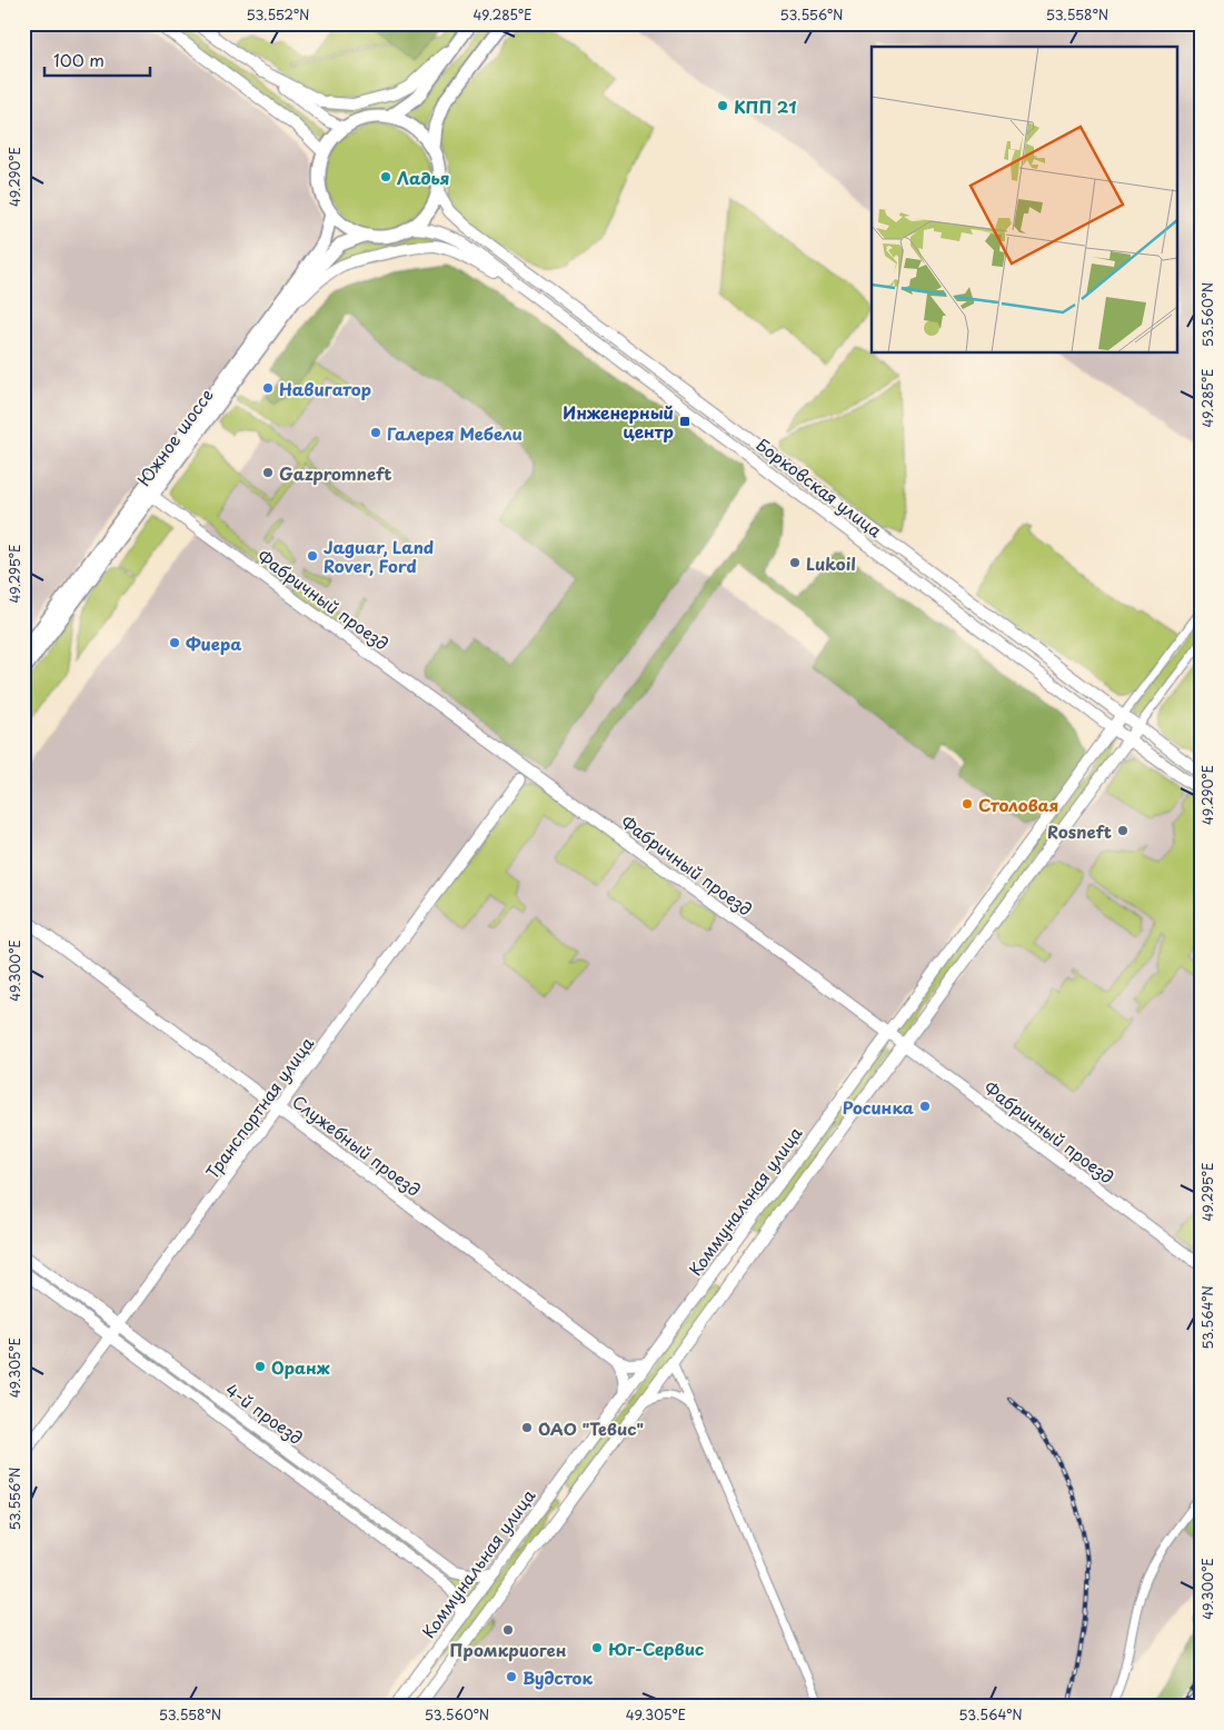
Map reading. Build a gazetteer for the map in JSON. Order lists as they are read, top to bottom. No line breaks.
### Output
{"streets":{"main road":["Южное шоссе","Борковская улица","Фабричный проезд","Транспортная улица","Служебный проезд","Коммунальная улица","4-й проезд"]},"crossings":[["Южное шоссе","Борковская улица"],["Южное шоссе","Фабричный проезд"],["Борковская улица","Коммунальная улица"],["Фабричный проезд","Коммунальная улица"],["Транспортная улица","Служебный проезд"],["Транспортная улица","4-й проезд"],["Служебный проезд","Коммунальная улица"],["Коммунальная улица","4-й проезд"]],"places":{"other":["КПП 21","Ладья","Навигатор","Галерея Мебели","Gazpromneft","Jaguar, Land Rover, Ford","Lukoil","Фиера","Столовая","Rosneft","Росинка","Оранж","ОАО \"Тевис\"","Промкриоген","Юг-Сервис","Вудсток"],"transit":["Инженерный центр"]},"scale_bar":"100 m","coordinates":["53.552°N","49.285°E","53.556°N","53.558°N","49.290°E","53.560°N","49.295°E","49.300°E","53.564°N","49.305°E"]}
